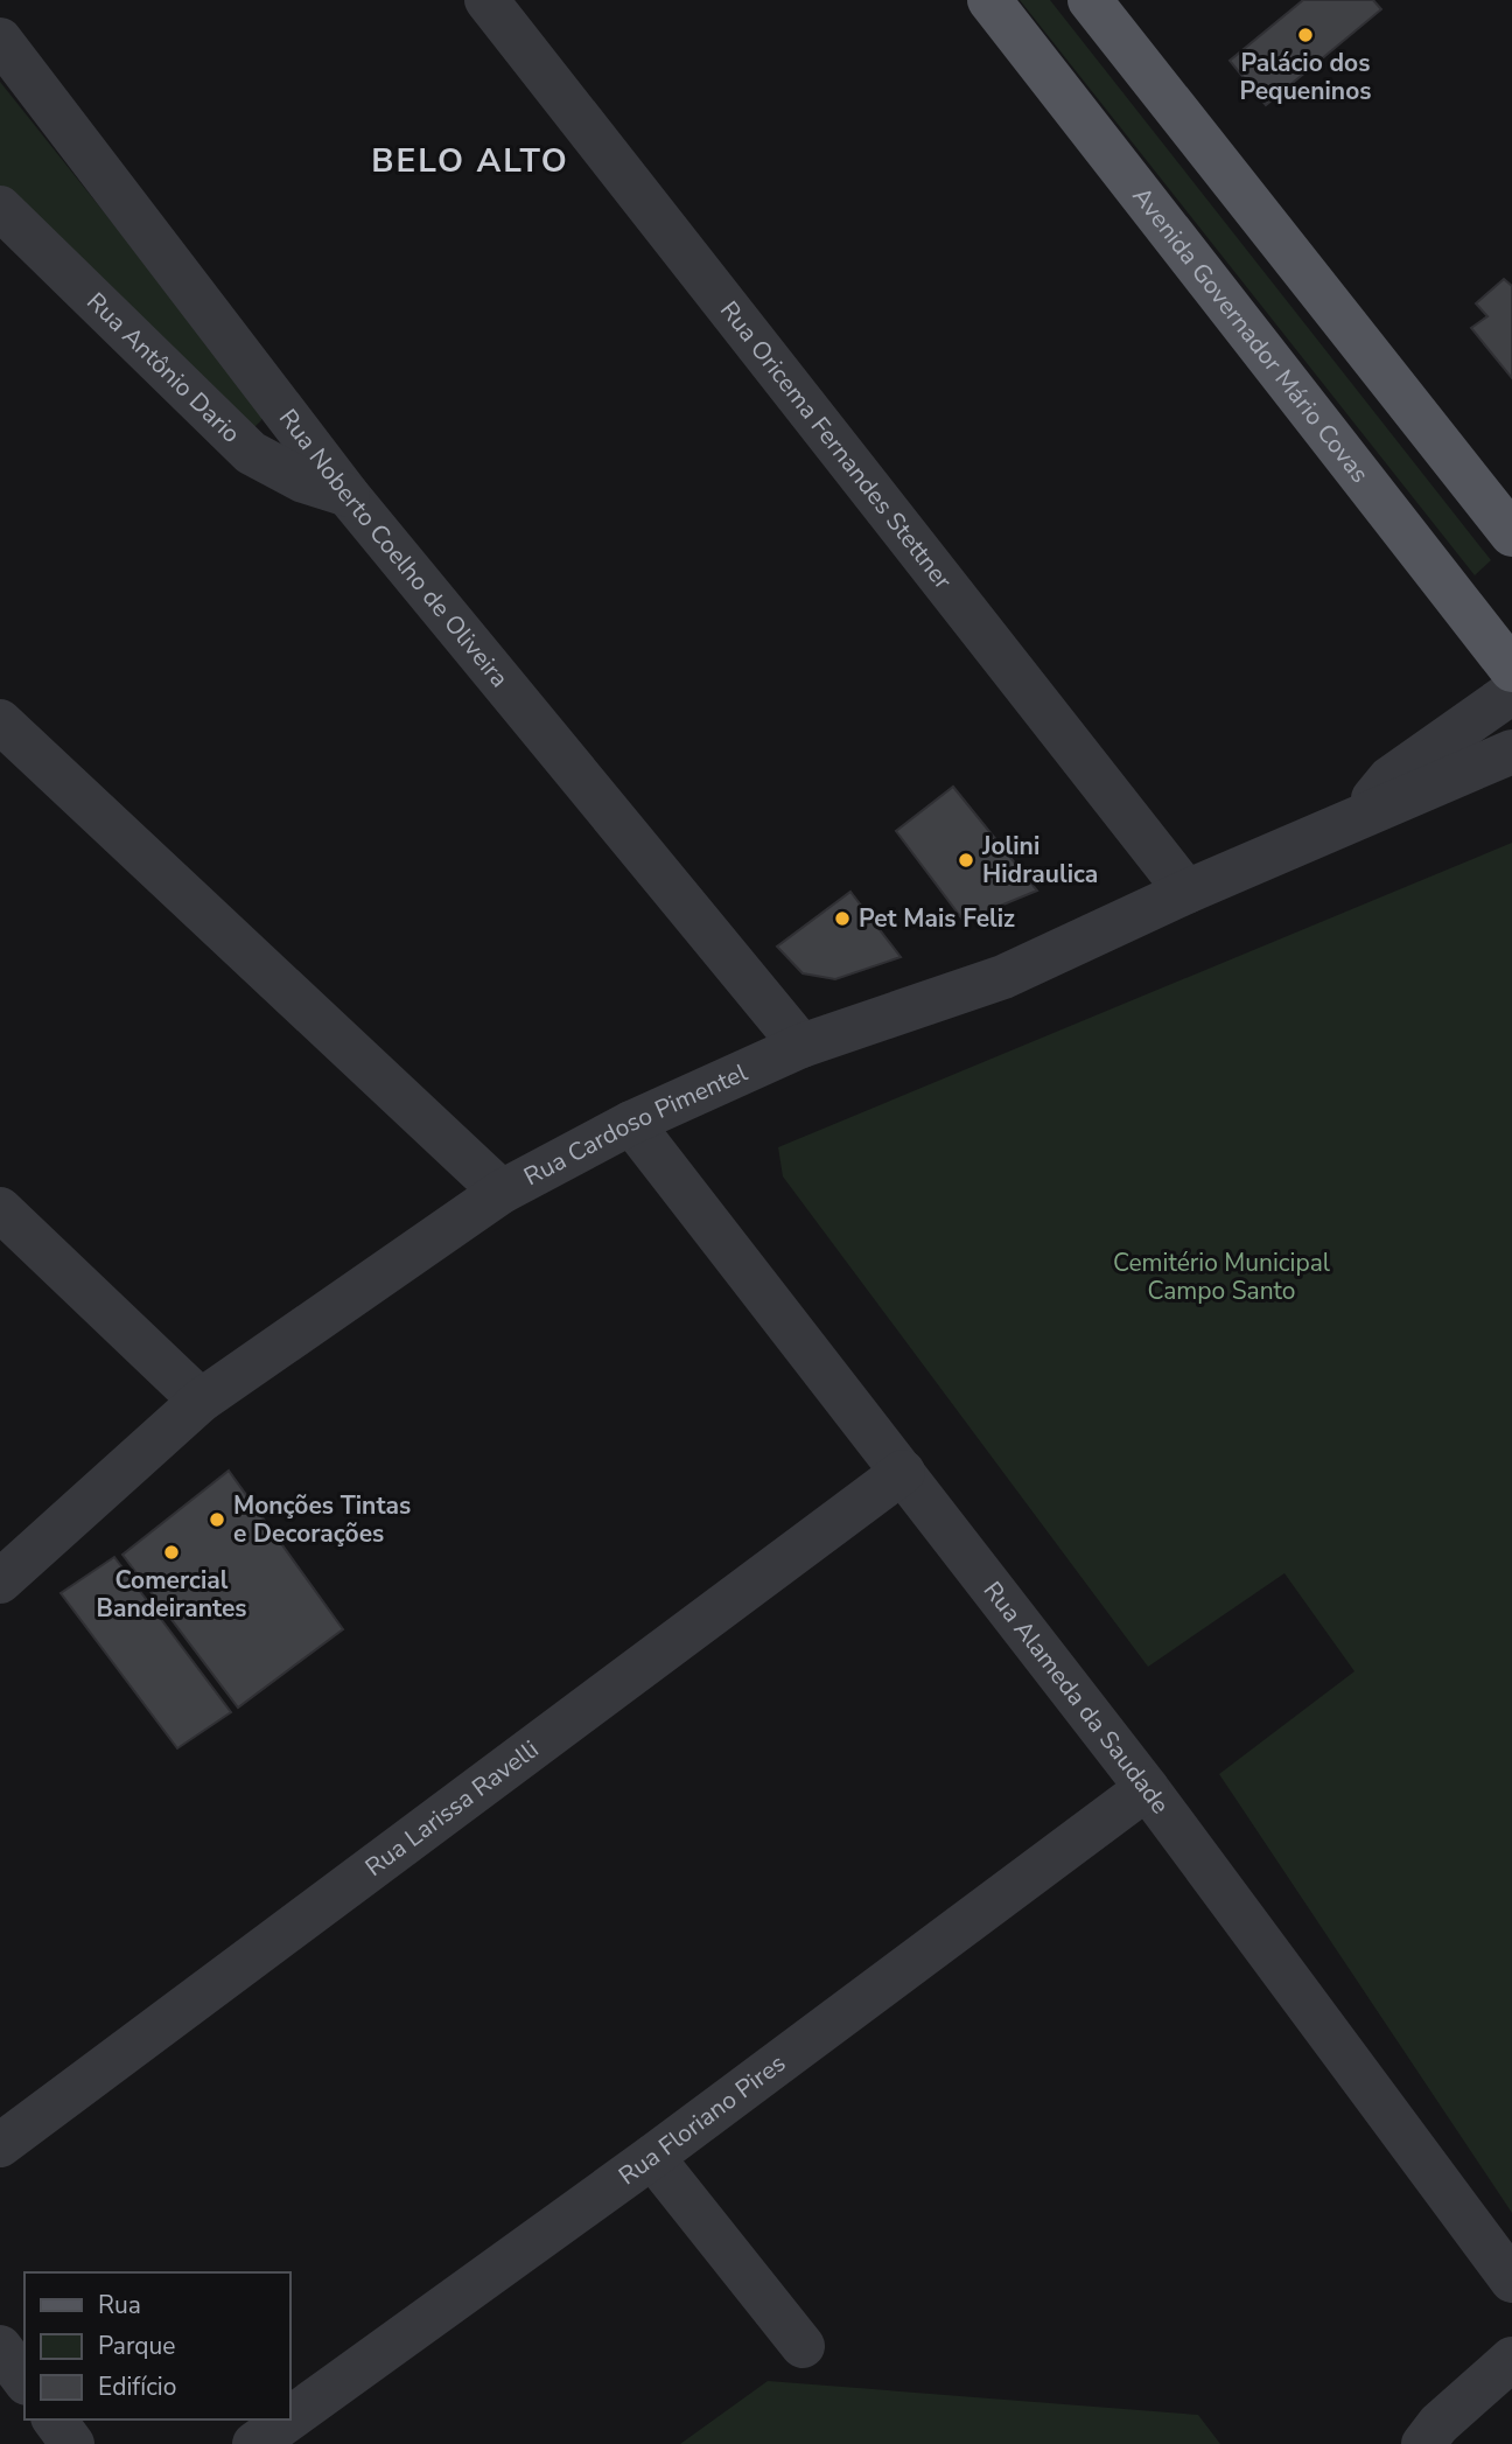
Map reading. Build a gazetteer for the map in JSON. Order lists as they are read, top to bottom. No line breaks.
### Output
{"streets":{"main road":["Avenida Governador Mário Covas"],"street":["Rua Antônio Dario","Rua Oricema Fernandes Stettner","Rua Noberto Coelho de Oliveira","Rua Cardoso Pimentel","Rua Alameda da Saudade","Rua Larissa Ravelli","Rua Floriano Pires"]},"crossings":[["Rua Antônio Dario","Rua Noberto Coelho de Oliveira"],["Rua Oricema Fernandes Stettner","Rua Cardoso Pimentel"],["Rua Noberto Coelho de Oliveira","Rua Cardoso Pimentel"],["Rua Cardoso Pimentel","Rua Alameda da Saudade"],["Rua Alameda da Saudade","Rua Larissa Ravelli"],["Rua Alameda da Saudade","Rua Floriano Pires"]],"districts":["BELO ALTO"],"parks":["Cemitério Municipal Campo Santo"],"places":["Palácio dos Pequeninos","Jolini Hidraulica","Pet Mais Feliz","Monções Tintas e Decorações","Comercial Bandeirantes"],"legend":["Rua","Parque","Edifício"]}
